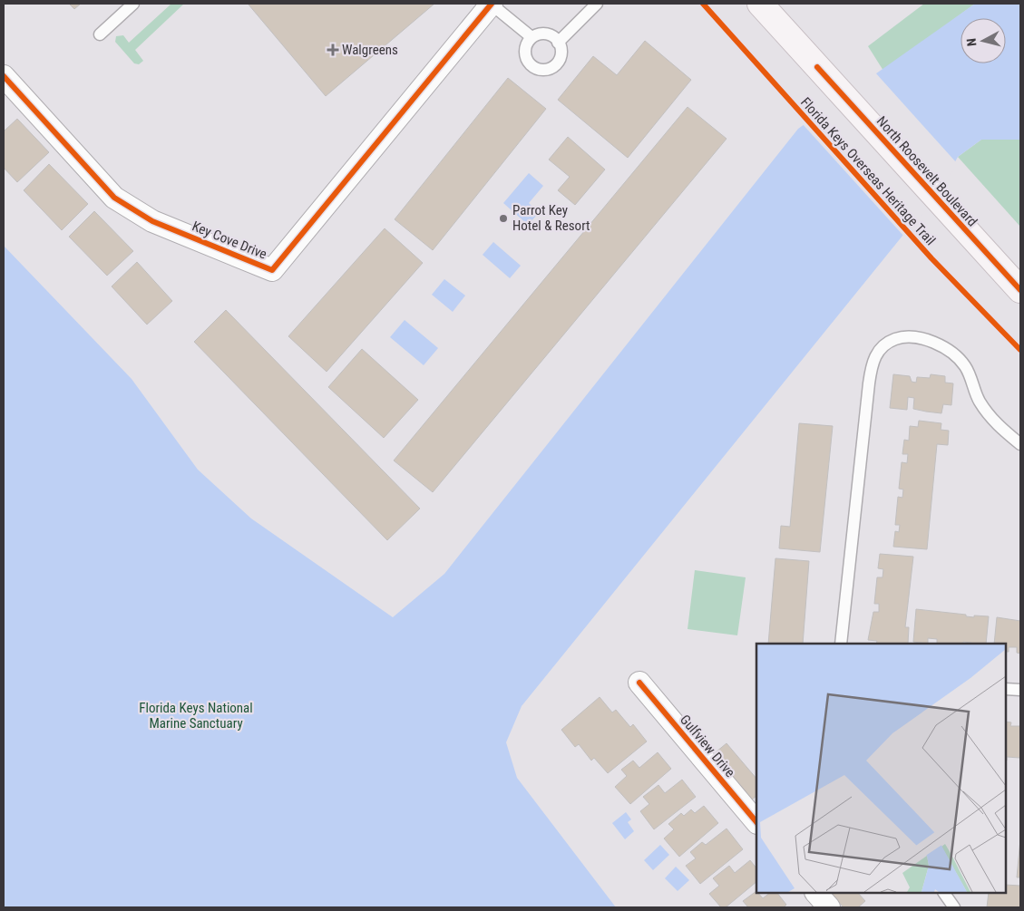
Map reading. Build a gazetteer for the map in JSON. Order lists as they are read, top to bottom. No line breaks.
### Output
{"streets":{"main road":["North Roosevelt Boulevard"],"street":["Key Cove Drive","Gulfview Drive"],"cycle path":["Florida Keys Overseas Heritage Trail"]},"parks":["Florida Keys National Marine Sanctuary"],"places":{"health":["Walgreens"],"other":["Parrot Key Hotel & Resort"]},"north":"left"}
